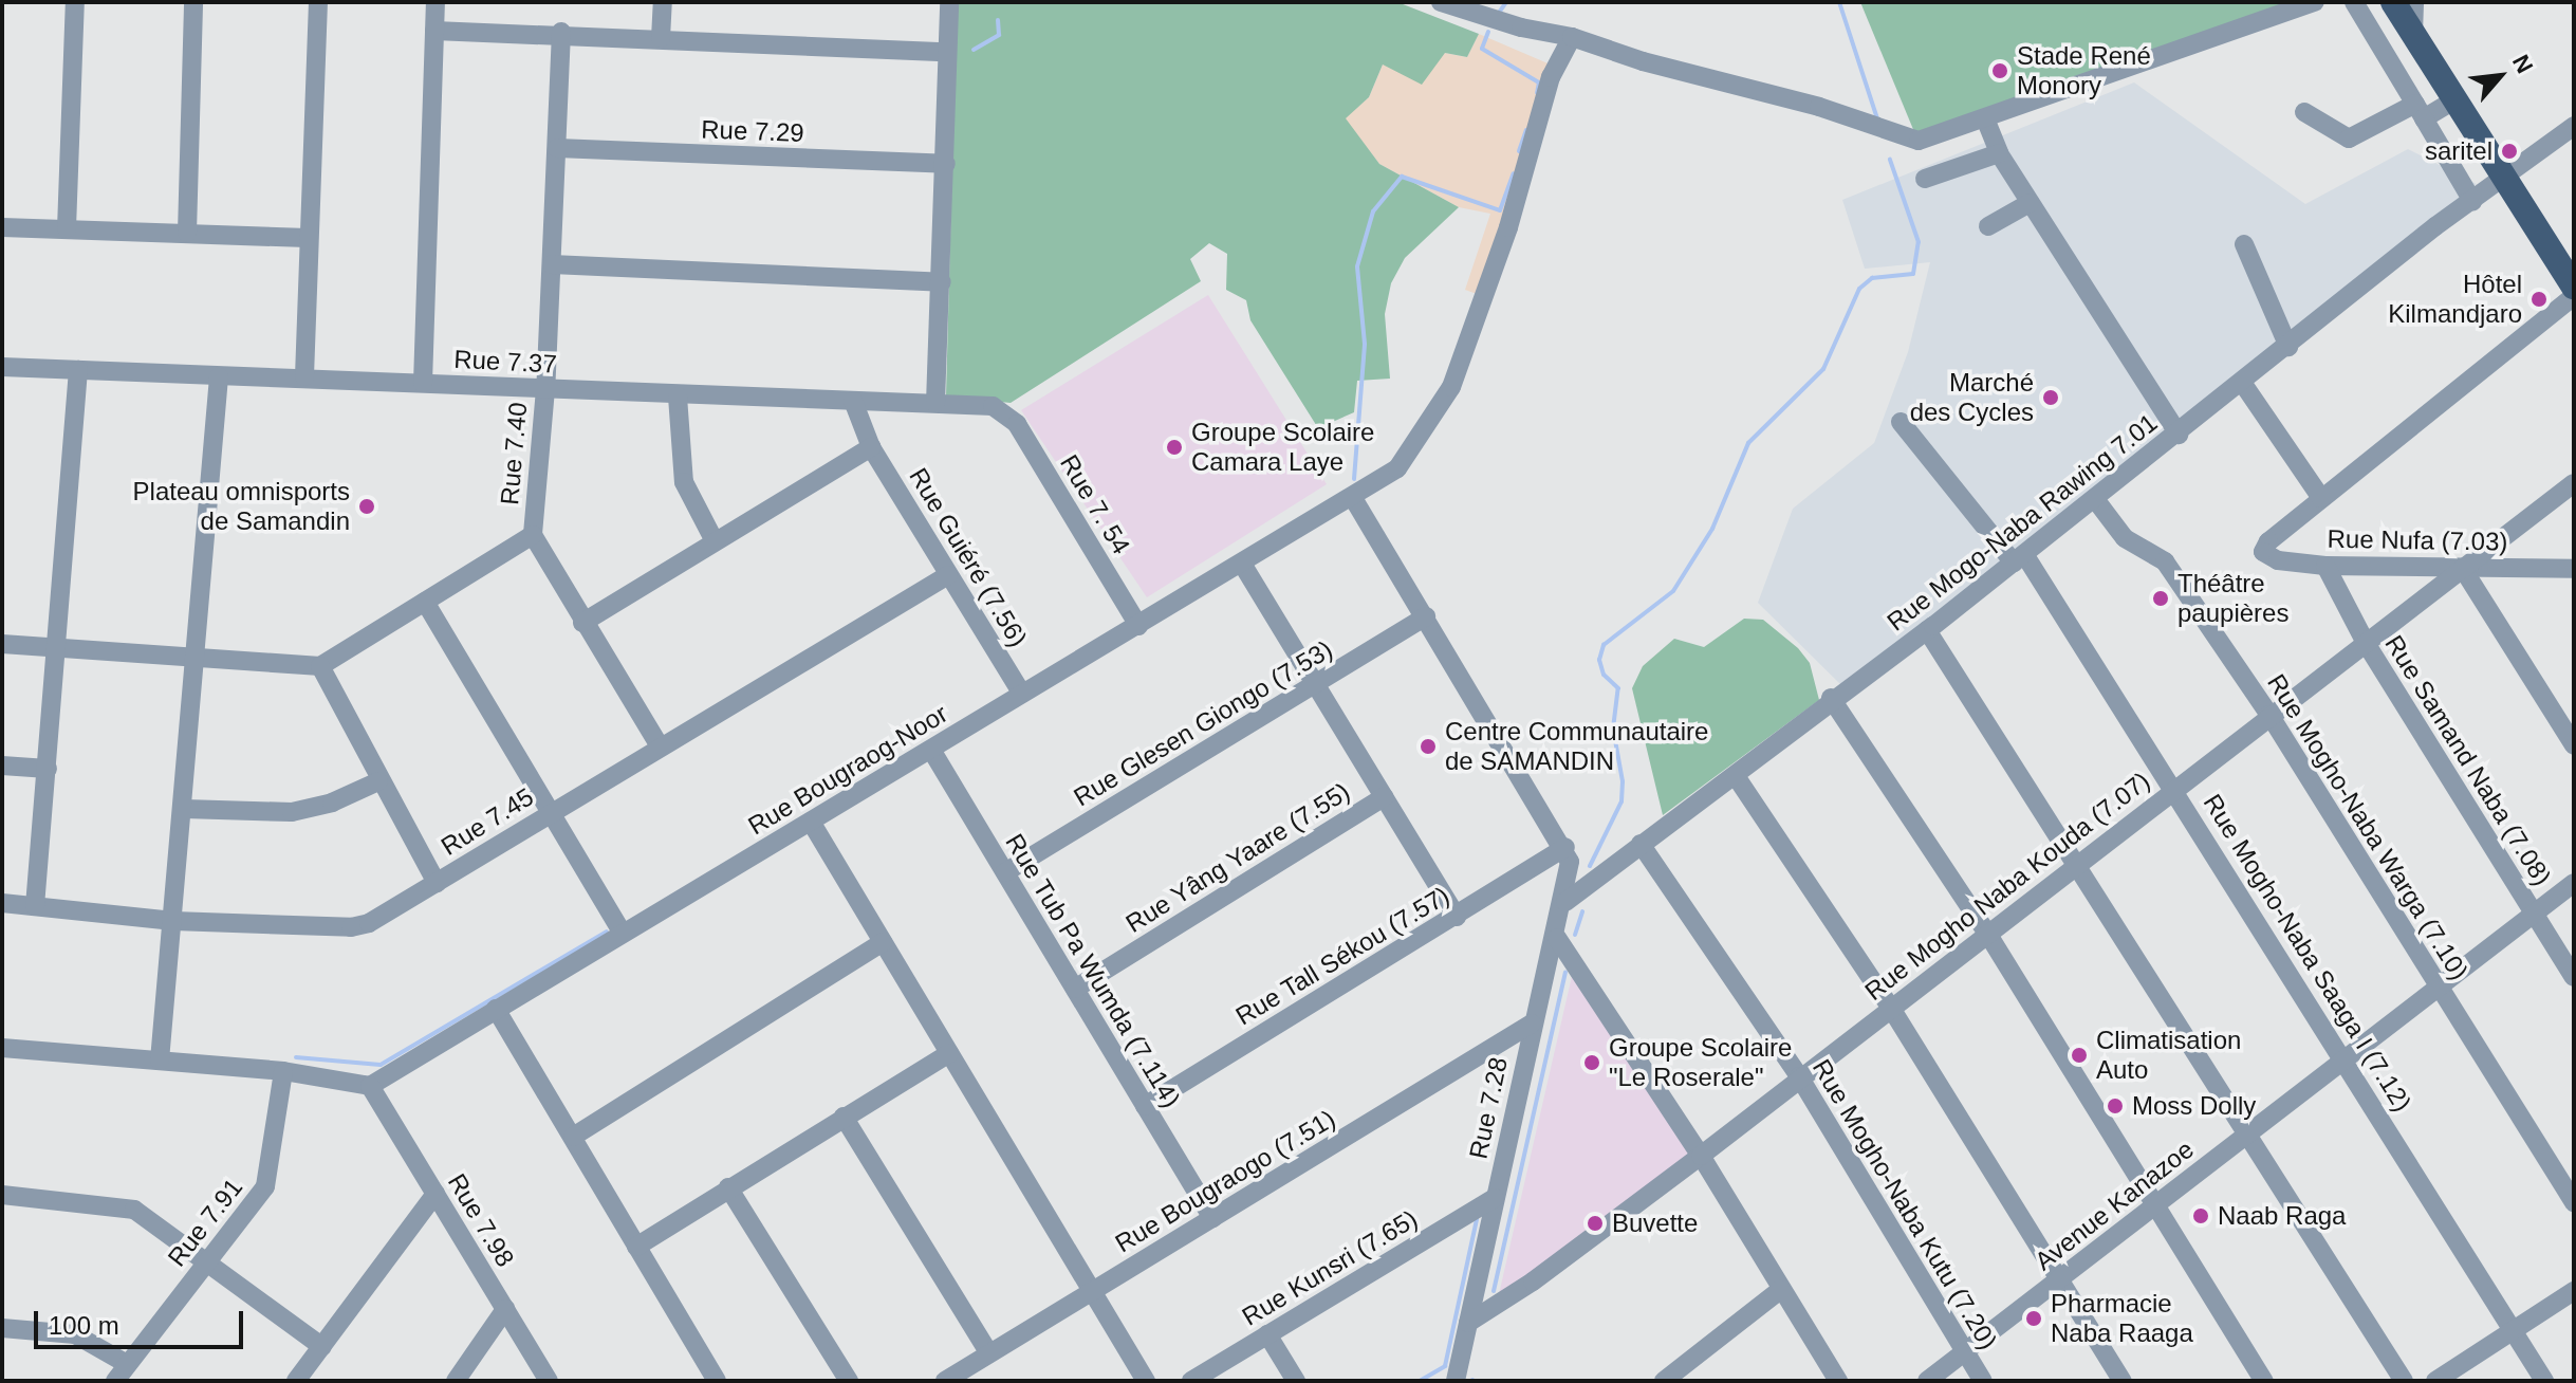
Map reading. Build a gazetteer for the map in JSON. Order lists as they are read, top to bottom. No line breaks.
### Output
{"streets":{"street":["Rue 7.29","Rue 7.37","Rue 7.40","Rue 7. 54","Rue Mogo-Naba Rawing 7.01","Rue Nufa (7.03)","Rue Guiéré (7.56)","Rue Glesen Giongo (7.53)","Rue Samand Naba (7.08)","Rue Bougraog-Noor","Rue 7.45","Rue Mogho-Naba Warga (7.10)","Rue Yâng Yaare (7.55)","Rue Mogho Naba Kouda (7.07)","Rue Mogho-Naba Saaga I (7.12)","Rue Tall Sékou (7.57)","Rue Tub Pa Wumda (7.114)","Rue 7.28","Rue Bougraogo (7.51)","Rue Mogho-Naba Kutu (7.20)","Avenue Kanazoe","Rue 7.98","Rue 7.91","Rue Kunsri (7.65)"]},"crossings":[["Rue 7.29","Rue 7.40"],["Rue 7.37","Rue 7.40"],["Rue 7.37","Rue 7. 54"],["Rue 7.37","Rue Guiéré (7.56)"],["Rue 7.40","Rue 7.45"],["Rue 7. 54","Rue Bougraog-Noor"],["Rue Mogo-Naba Rawing 7.01","Rue Mogho-Naba Warga (7.10)"],["Rue Mogo-Naba Rawing 7.01","Rue Mogho-Naba Saaga I (7.12)"],["Rue Mogo-Naba Rawing 7.01","Rue 7.28"],["Rue Mogo-Naba Rawing 7.01","Rue Mogho-Naba Kutu (7.20)"],["Rue Nufa (7.03)","Rue Samand Naba (7.08)"],["Rue Nufa (7.03)","Rue Mogho Naba Kouda (7.07)"],["Rue Guiéré (7.56)","Rue Bougraog-Noor"],["Rue Guiéré (7.56)","Rue 7.45"],["Rue Glesen Giongo (7.53)","Rue Tub Pa Wumda (7.114)"],["Rue Samand Naba (7.08)","Rue Mogho Naba Kouda (7.07)"],["Rue Samand Naba (7.08)","Avenue Kanazoe"],["Rue Bougraog-Noor","Rue Tub Pa Wumda (7.114)"],["Rue Bougraog-Noor","Rue 7.98"],["Rue Mogho-Naba Warga (7.10)","Rue Mogho Naba Kouda (7.07)"],["Rue Mogho-Naba Warga (7.10)","Avenue Kanazoe"],["Rue Yâng Yaare (7.55)","Rue Tub Pa Wumda (7.114)"],["Rue Mogho Naba Kouda (7.07)","Rue Mogho-Naba Saaga I (7.12)"],["Rue Mogho Naba Kouda (7.07)","Rue 7.28"],["Rue Mogho Naba Kouda (7.07)","Rue Mogho-Naba Kutu (7.20)"],["Rue Mogho-Naba Saaga I (7.12)","Avenue Kanazoe"],["Rue Tall Sékou (7.57)","Rue Tub Pa Wumda (7.114)"],["Rue Tall Sékou (7.57)","Rue 7.28"],["Rue Tub Pa Wumda (7.114)","Rue Bougraogo (7.51)"],["Rue 7.28","Rue Bougraogo (7.51)"],["Rue 7.28","Rue Kunsri (7.65)"],["Rue Mogho-Naba Kutu (7.20)","Avenue Kanazoe"]],"places":["Stade René Monory","saritel","Hôtel Kilmandjaro","Marché des Cycles","Groupe Scolaire Camara Laye","Plateau omnisports de Samandin","Théâtre paupières","Centre Communautaire de SAMANDIN","Climatisation Auto","Groupe Scolaire \"Le Roserale\"","Moss Dolly","Naab Raga","Buvette","Pharmacie Naba Raaga"],"scale_bar":"100 m","north":"top right"}
